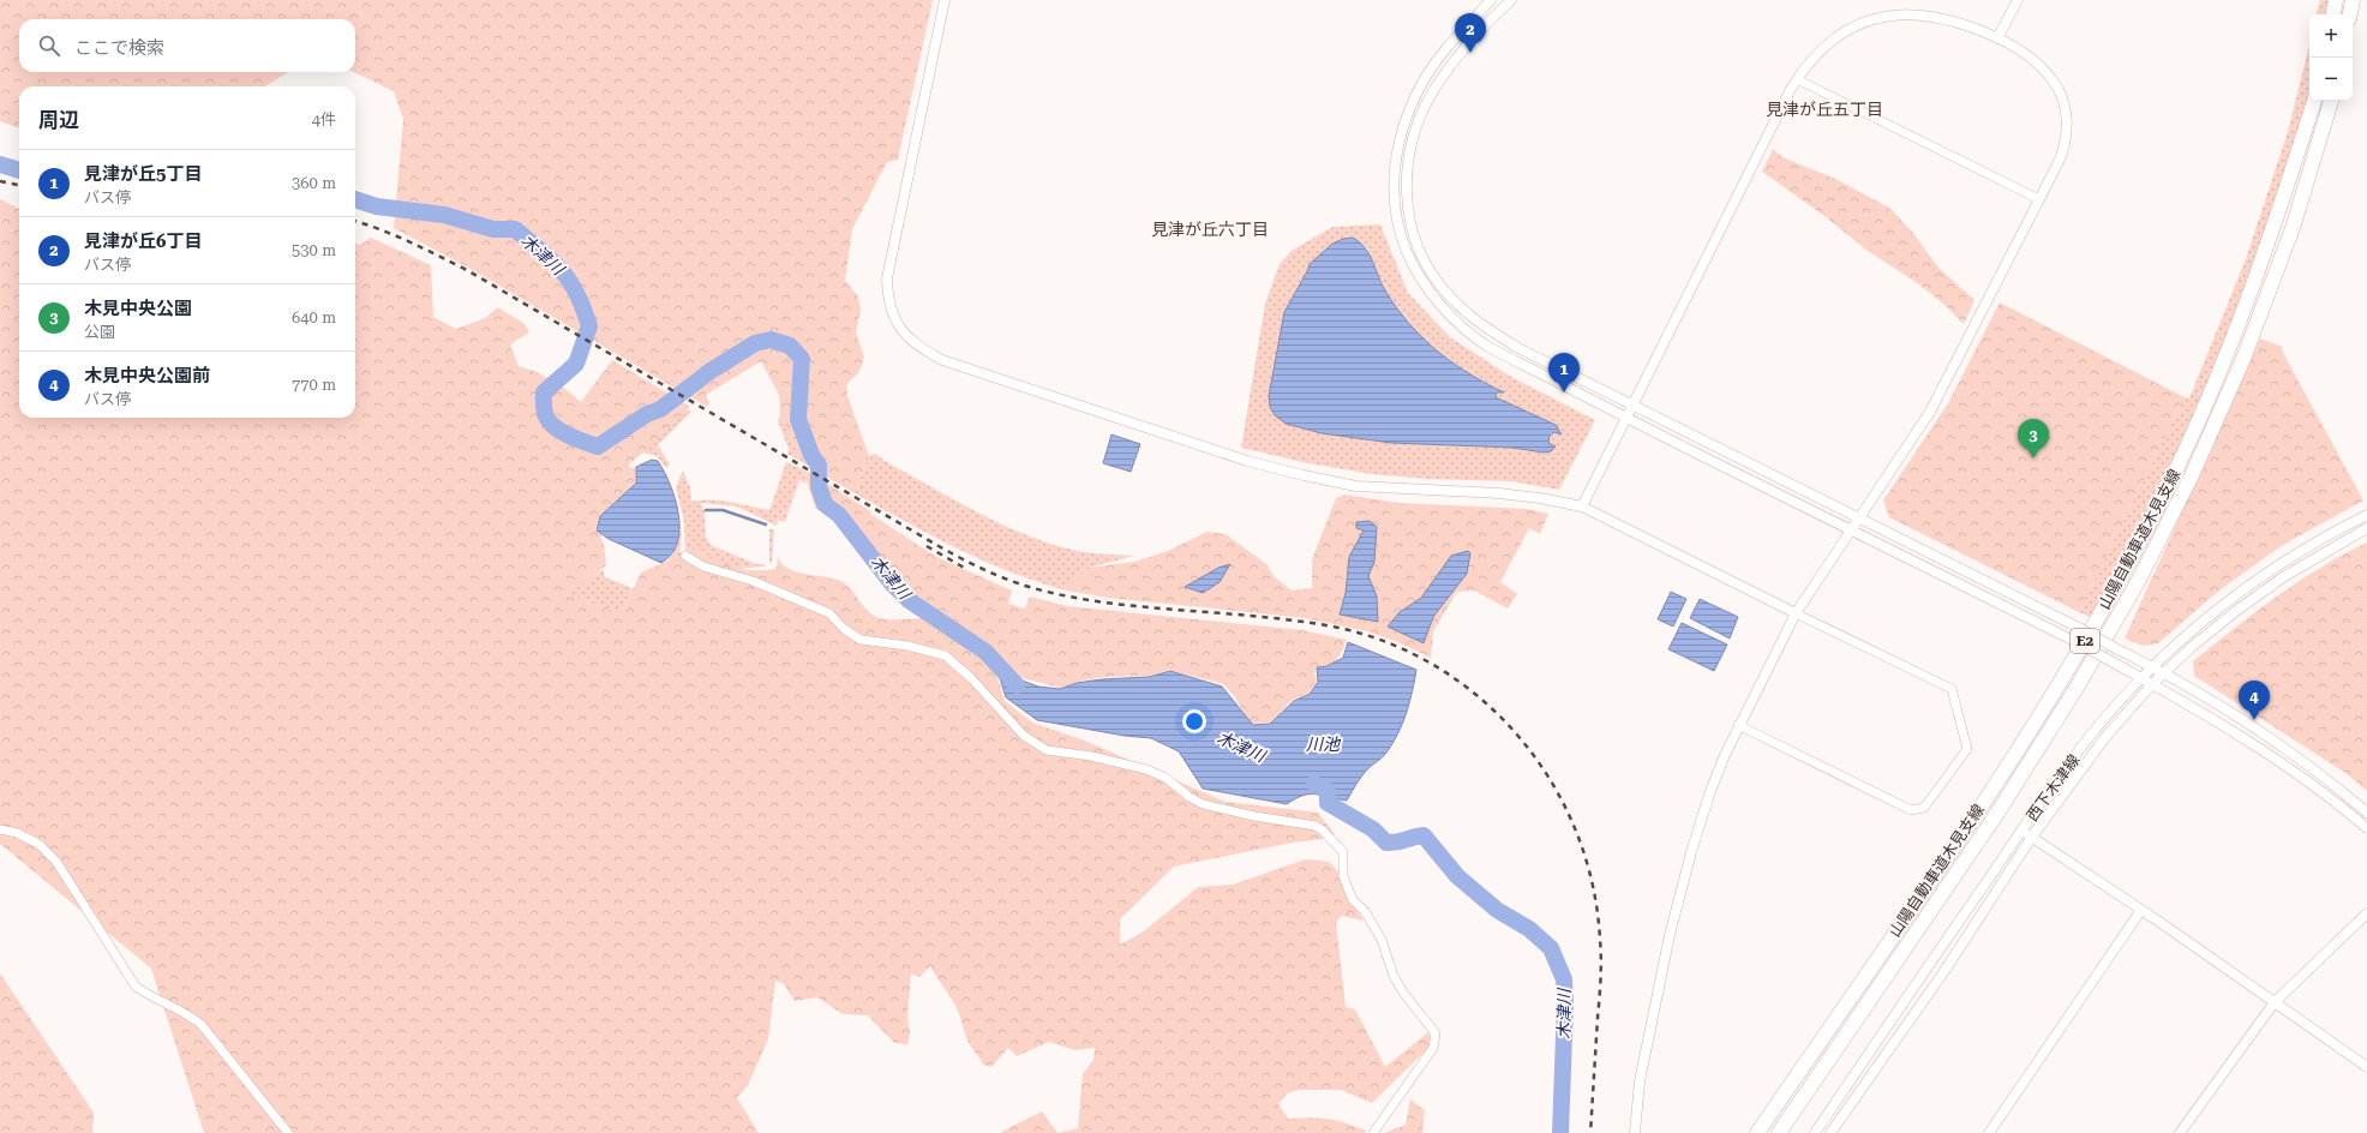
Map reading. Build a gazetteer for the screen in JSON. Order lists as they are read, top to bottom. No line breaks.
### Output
{"streets":{"highway":["山陽自動車道木見支線","E2"],"street":["西下木津線"]},"districts":["見津が丘五丁目","見津が丘六丁目"],"water":["木津川","川池"],"page":{"pins":["2","1","3","4"],"map_buttons":["+","−"],"search":"ここで検索","heading":["周辺","4件"],"list":[{"mark":"1","name":"見津が丘5丁目","note":"バス停","value":"360 m"},{"mark":"2","name":"見津が丘6丁目","note":"バス停","value":"530 m"},{"mark":"3","name":"木見中央公園","note":"公園","value":"640 m"},{"mark":"4","name":"木見中央公園前","note":"バス停","value":"770 m"}]}}
